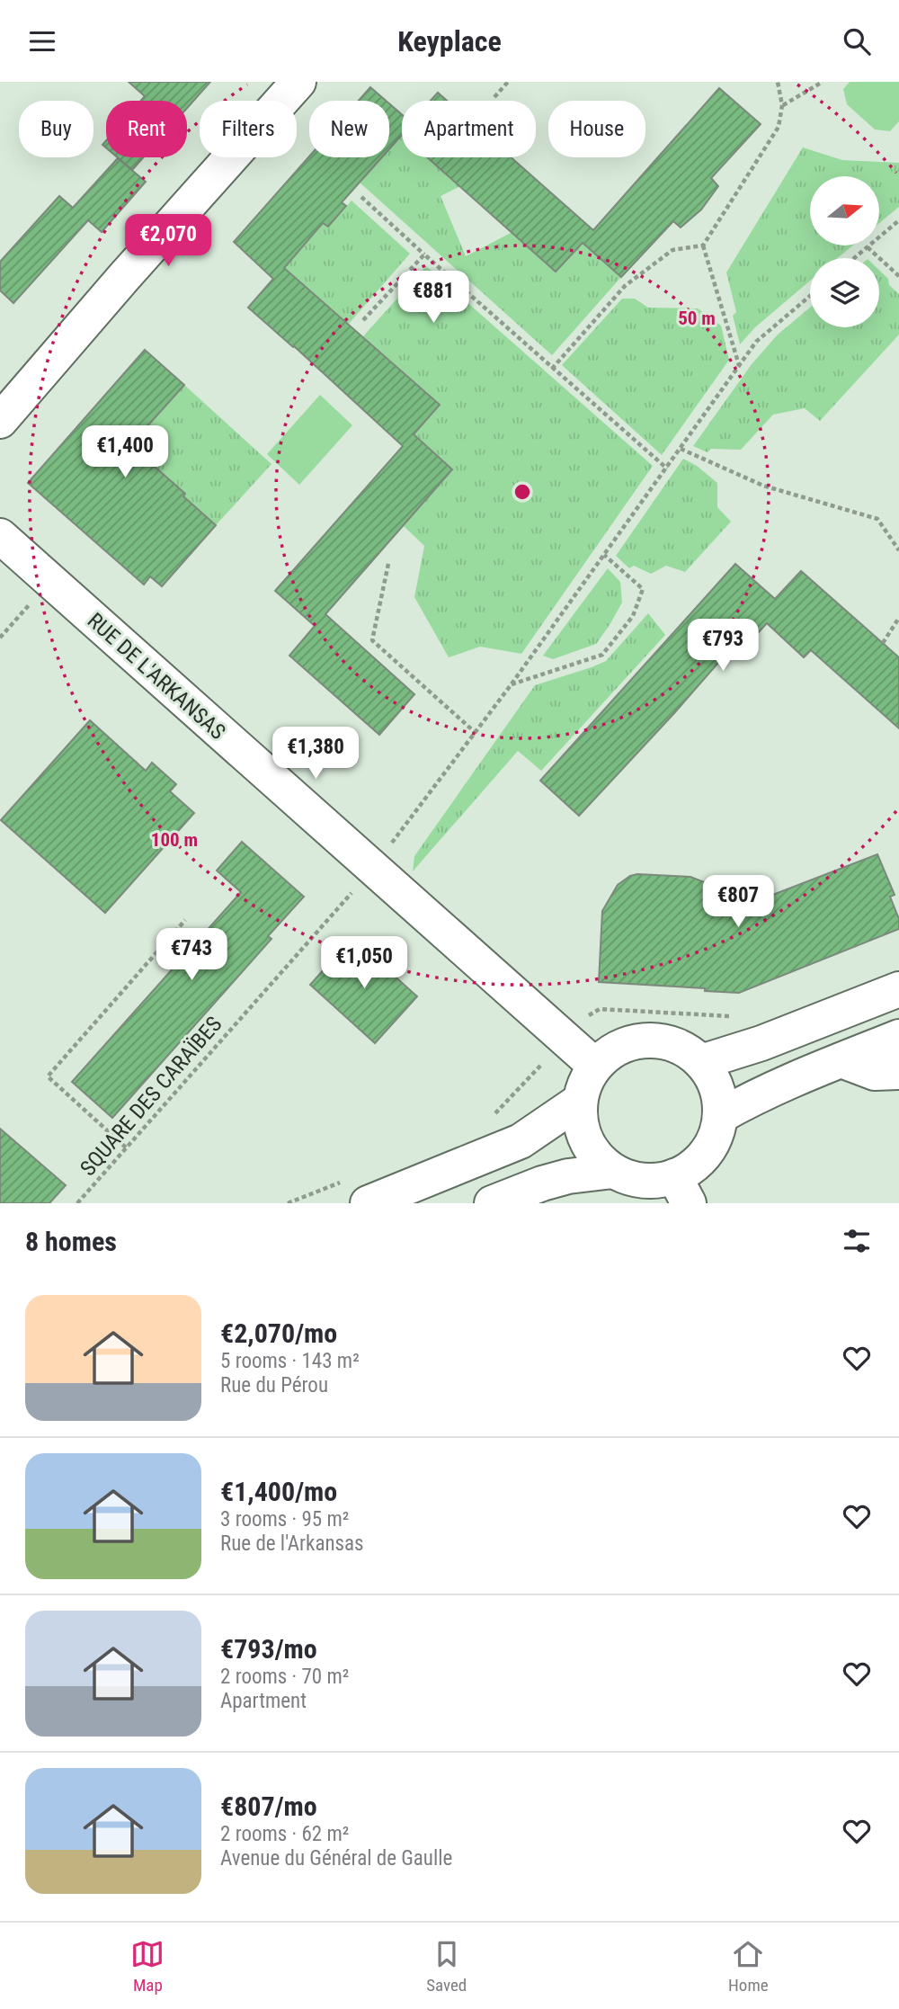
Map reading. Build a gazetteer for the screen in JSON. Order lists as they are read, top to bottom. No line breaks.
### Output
{"streets":{"street":["RUE DE L'ARKANSAS"],"path":["SQUARE DES CARAÏBES"]},"crossings":[["RUE DE L'ARKANSAS","SQUARE DES CARAÏBES"]],"north":"right","page":{"header":"Keyplace","chip":["Buy","Rent","Filters","New","Apartment","House"],"price":["€2,070","€881","€1,400","€793","€1,380","€807","€743","€1,050"],"heading":"8 homes","list":[{"name":"€2,070/mo","note":"5 rooms · 143 m² · Rue du Pérou"},{"name":"€1,400/mo","note":"3 rooms · 95 m² · Rue de l'Arkansas"},{"name":"€793/mo","note":"2 rooms · 70 m² · Apartment"},{"name":"€807/mo","note":"2 rooms · 62 m² · Avenue du Général de Gaulle"}],"tabs":["Map","Saved","Home"]},"rings":["50 m","100 m"]}
